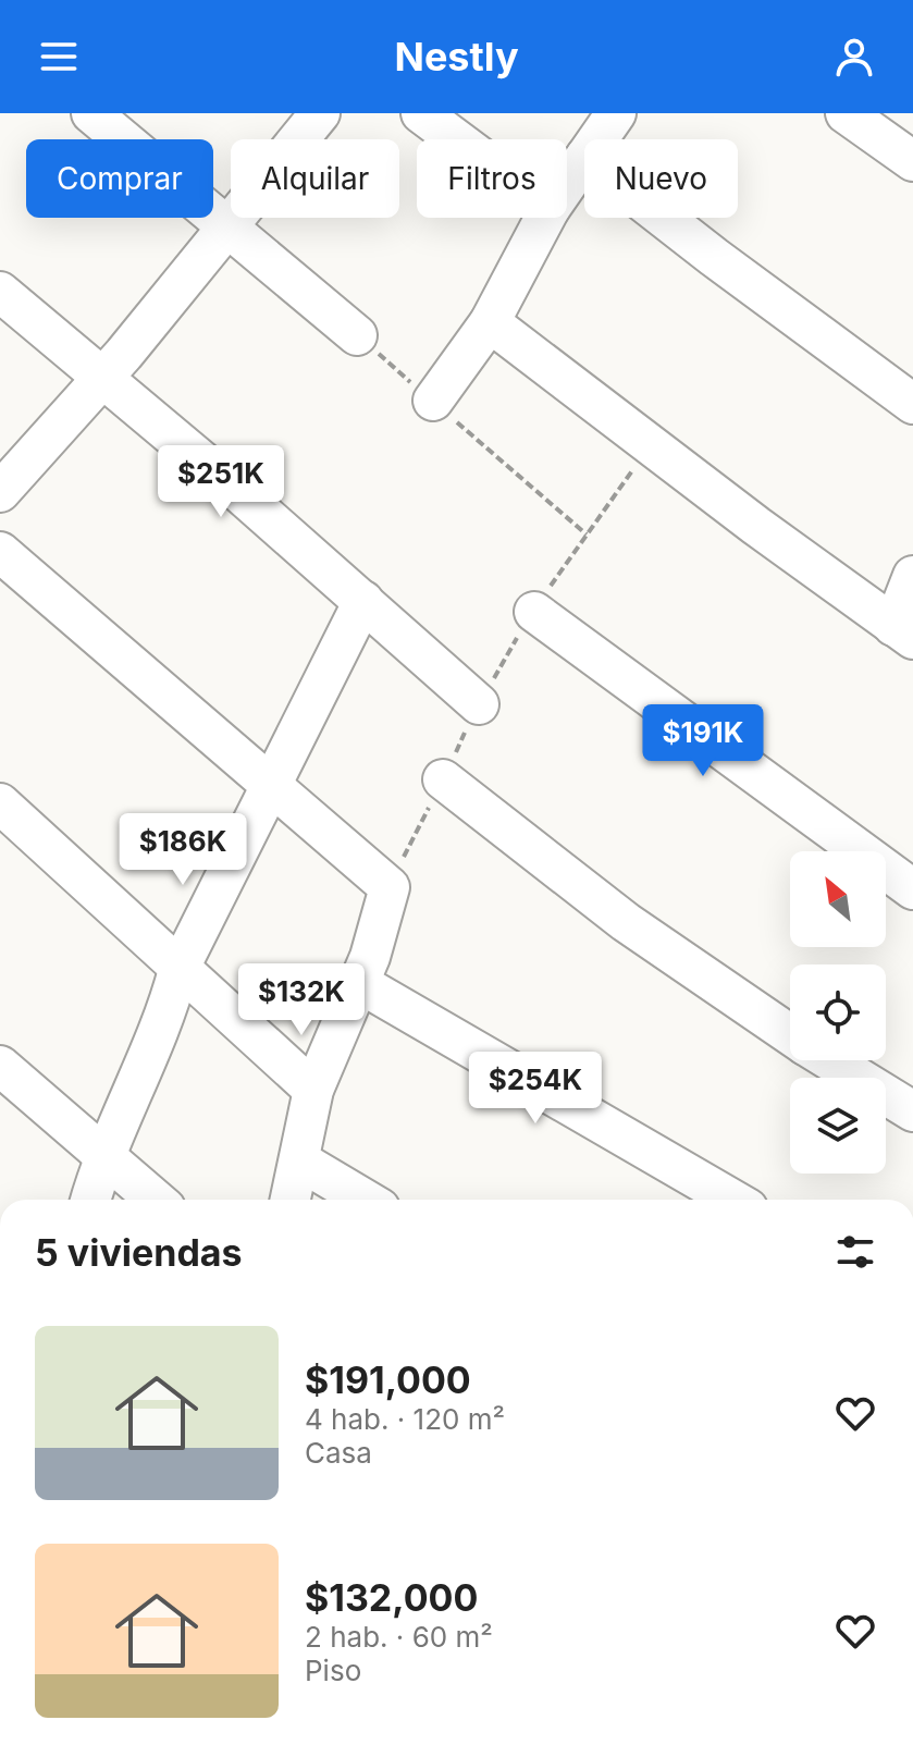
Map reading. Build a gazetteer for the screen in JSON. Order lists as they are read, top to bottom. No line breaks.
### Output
{"north":"top left","page":{"header":"Nestly","chip":["Comprar","Alquilar","Filtros","Nuevo"],"price":["$251K","$191K","$186K","$132K","$254K"],"heading":"5 viviendas","list":[{"name":"$191,000","note":"4 hab. · 120 m² · Casa"},{"name":"$132,000","note":"2 hab. · 60 m² · Piso"}]}}
